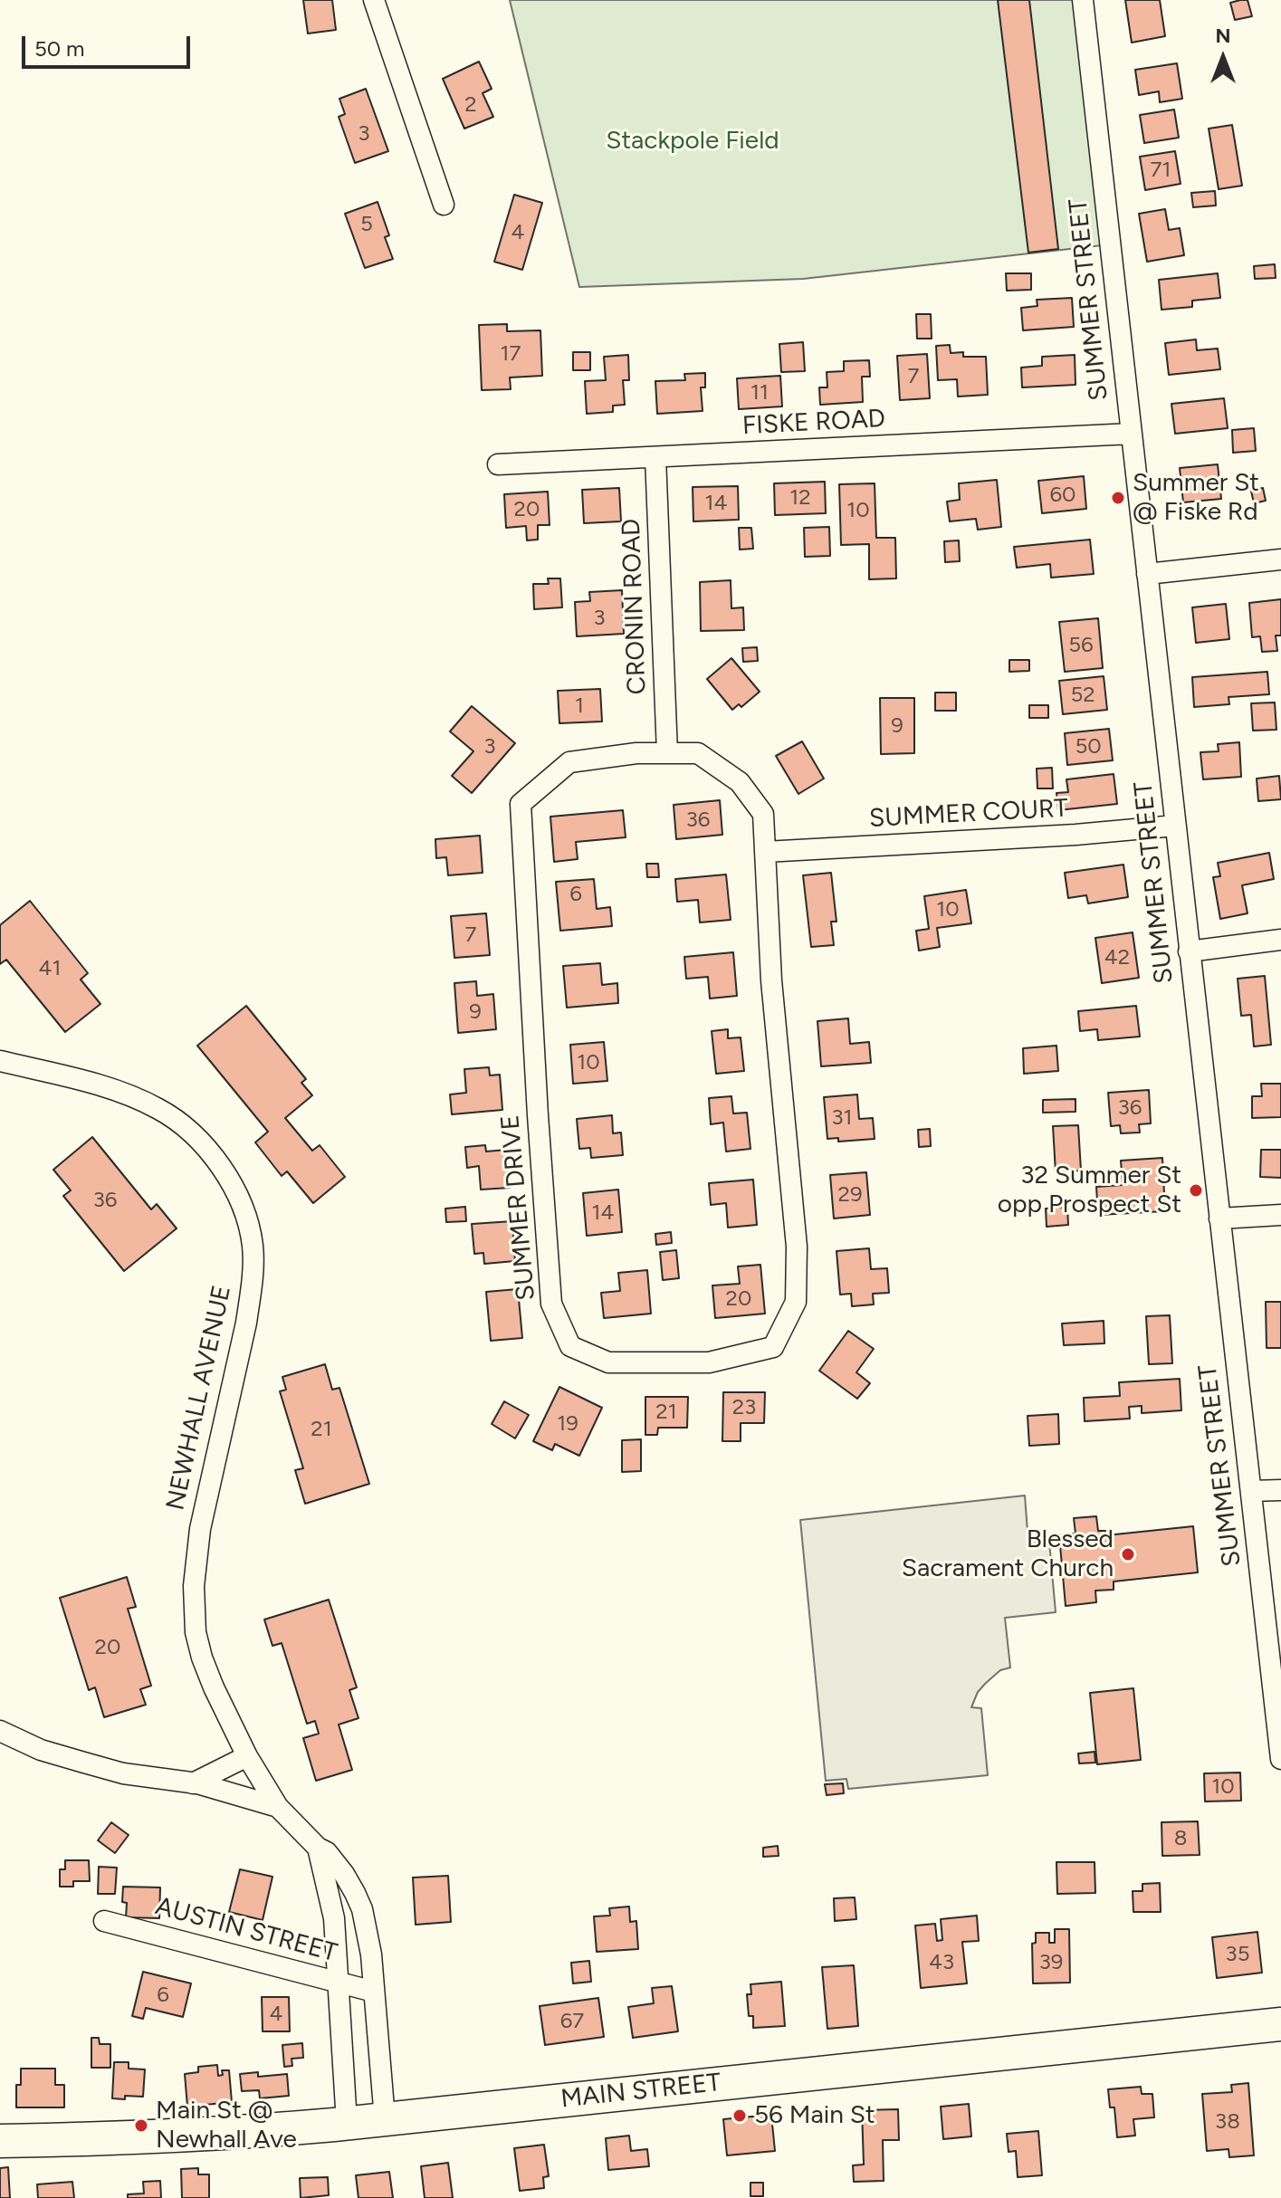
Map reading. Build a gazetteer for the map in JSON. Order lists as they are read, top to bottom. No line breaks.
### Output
{"streets":{"main road":["MAIN STREET"],"street":["SUMMER STREET","FISKE ROAD","CRONIN ROAD","SUMMER COURT","SUMMER DRIVE","NEWHALL AVENUE","AUSTIN STREET"]},"crossings":[["SUMMER STREET","FISKE ROAD"],["SUMMER STREET","SUMMER COURT"],["FISKE ROAD","CRONIN ROAD"],["CRONIN ROAD","SUMMER DRIVE"],["SUMMER COURT","SUMMER DRIVE"],["NEWHALL AVENUE","AUSTIN STREET"],["NEWHALL AVENUE","MAIN STREET"]],"parks":["Stackpole Field"],"places":["Summer St @ Fiske Rd","32 Summer St opp Prospect St","Blessed Sacrament Church","56 Main St","Main St @ Newhall Ave"],"house_numbers":["2","3","71","5","4","17","7","11","60","12","14","20","10","3","56","52","1","9","3","50","36","6","10","7","42","41","9","10","36","31","29","36","14","20","23","21","19","21","20","10","8","35","43","39","6","4","67","38"],"scale_bar":"50 m","north":"top"}
